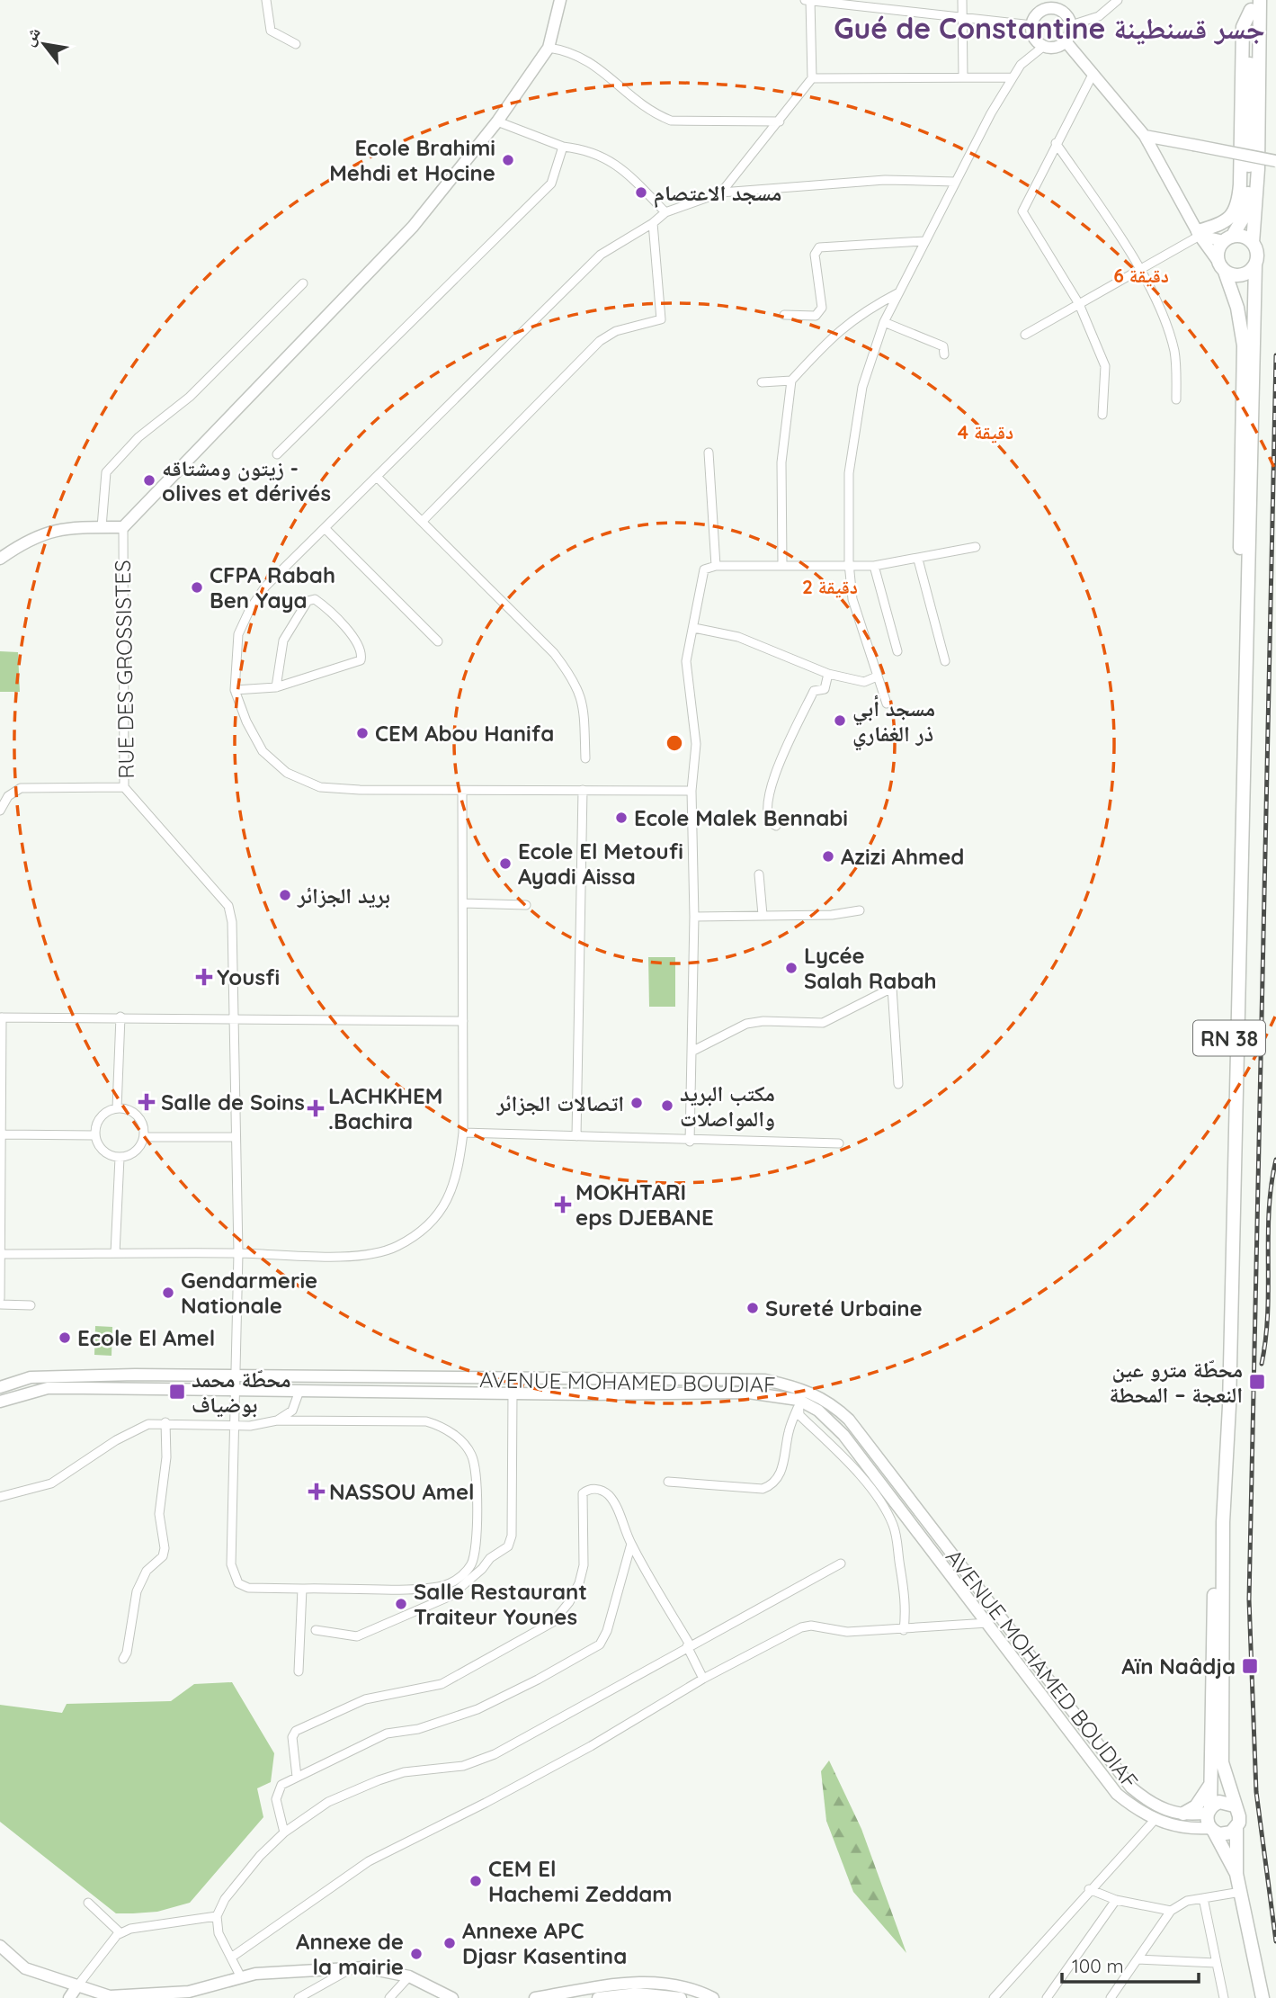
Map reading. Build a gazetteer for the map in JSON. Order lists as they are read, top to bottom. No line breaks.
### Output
{"streets":{"main road":["RN 38","AVENUE MOHAMED BOUDIAF"],"street":["RUE DES GROSSISTES"]},"crossings":[["RUE DES GROSSISTES","AVENUE MOHAMED BOUDIAF"],["RN 38","AVENUE MOHAMED BOUDIAF"]],"districts":["Gué de Constantine جسر قسنطينة"],"places":{"other":["Ecole Brahimi Mehdi et Hocine","مسجد الاعتصام","زيتون ومشتاقه - olives et dérivés","CFPA Rabah Ben Yaya","مسجد أبي ذر الغفاري","CEM Abou Hanifa","Ecole Malek Bennabi","Azizi Ahmed","Ecole El Metoufi Ayadi Aissa","بريد الجزائر","Lycée Salah Rabah","اتصالات الجزائر","مكتب البريد والمواصلات","Gendarmerie Nationale","Sureté Urbaine","Ecole El Amel","Salle Restaurant Traiteur Younes","CEM El Hachemi Zeddam","Annexe APC Djasr Kasentina","Annexe de la mairie"],"health":["Yousfi","Salle de Soins","LACHKHEM .Bachira","MOKHTARI eps DJEBANE","NASSOU Amel"],"transit":["محطّة مترو عين النعجة – المحطة","محطّة محمد بوضياف","Aïn Naâdja"]},"scale_bar":"100 m","north":"top left","rings":["6 دقيقة","4 دقيقة","2 دقيقة"]}
